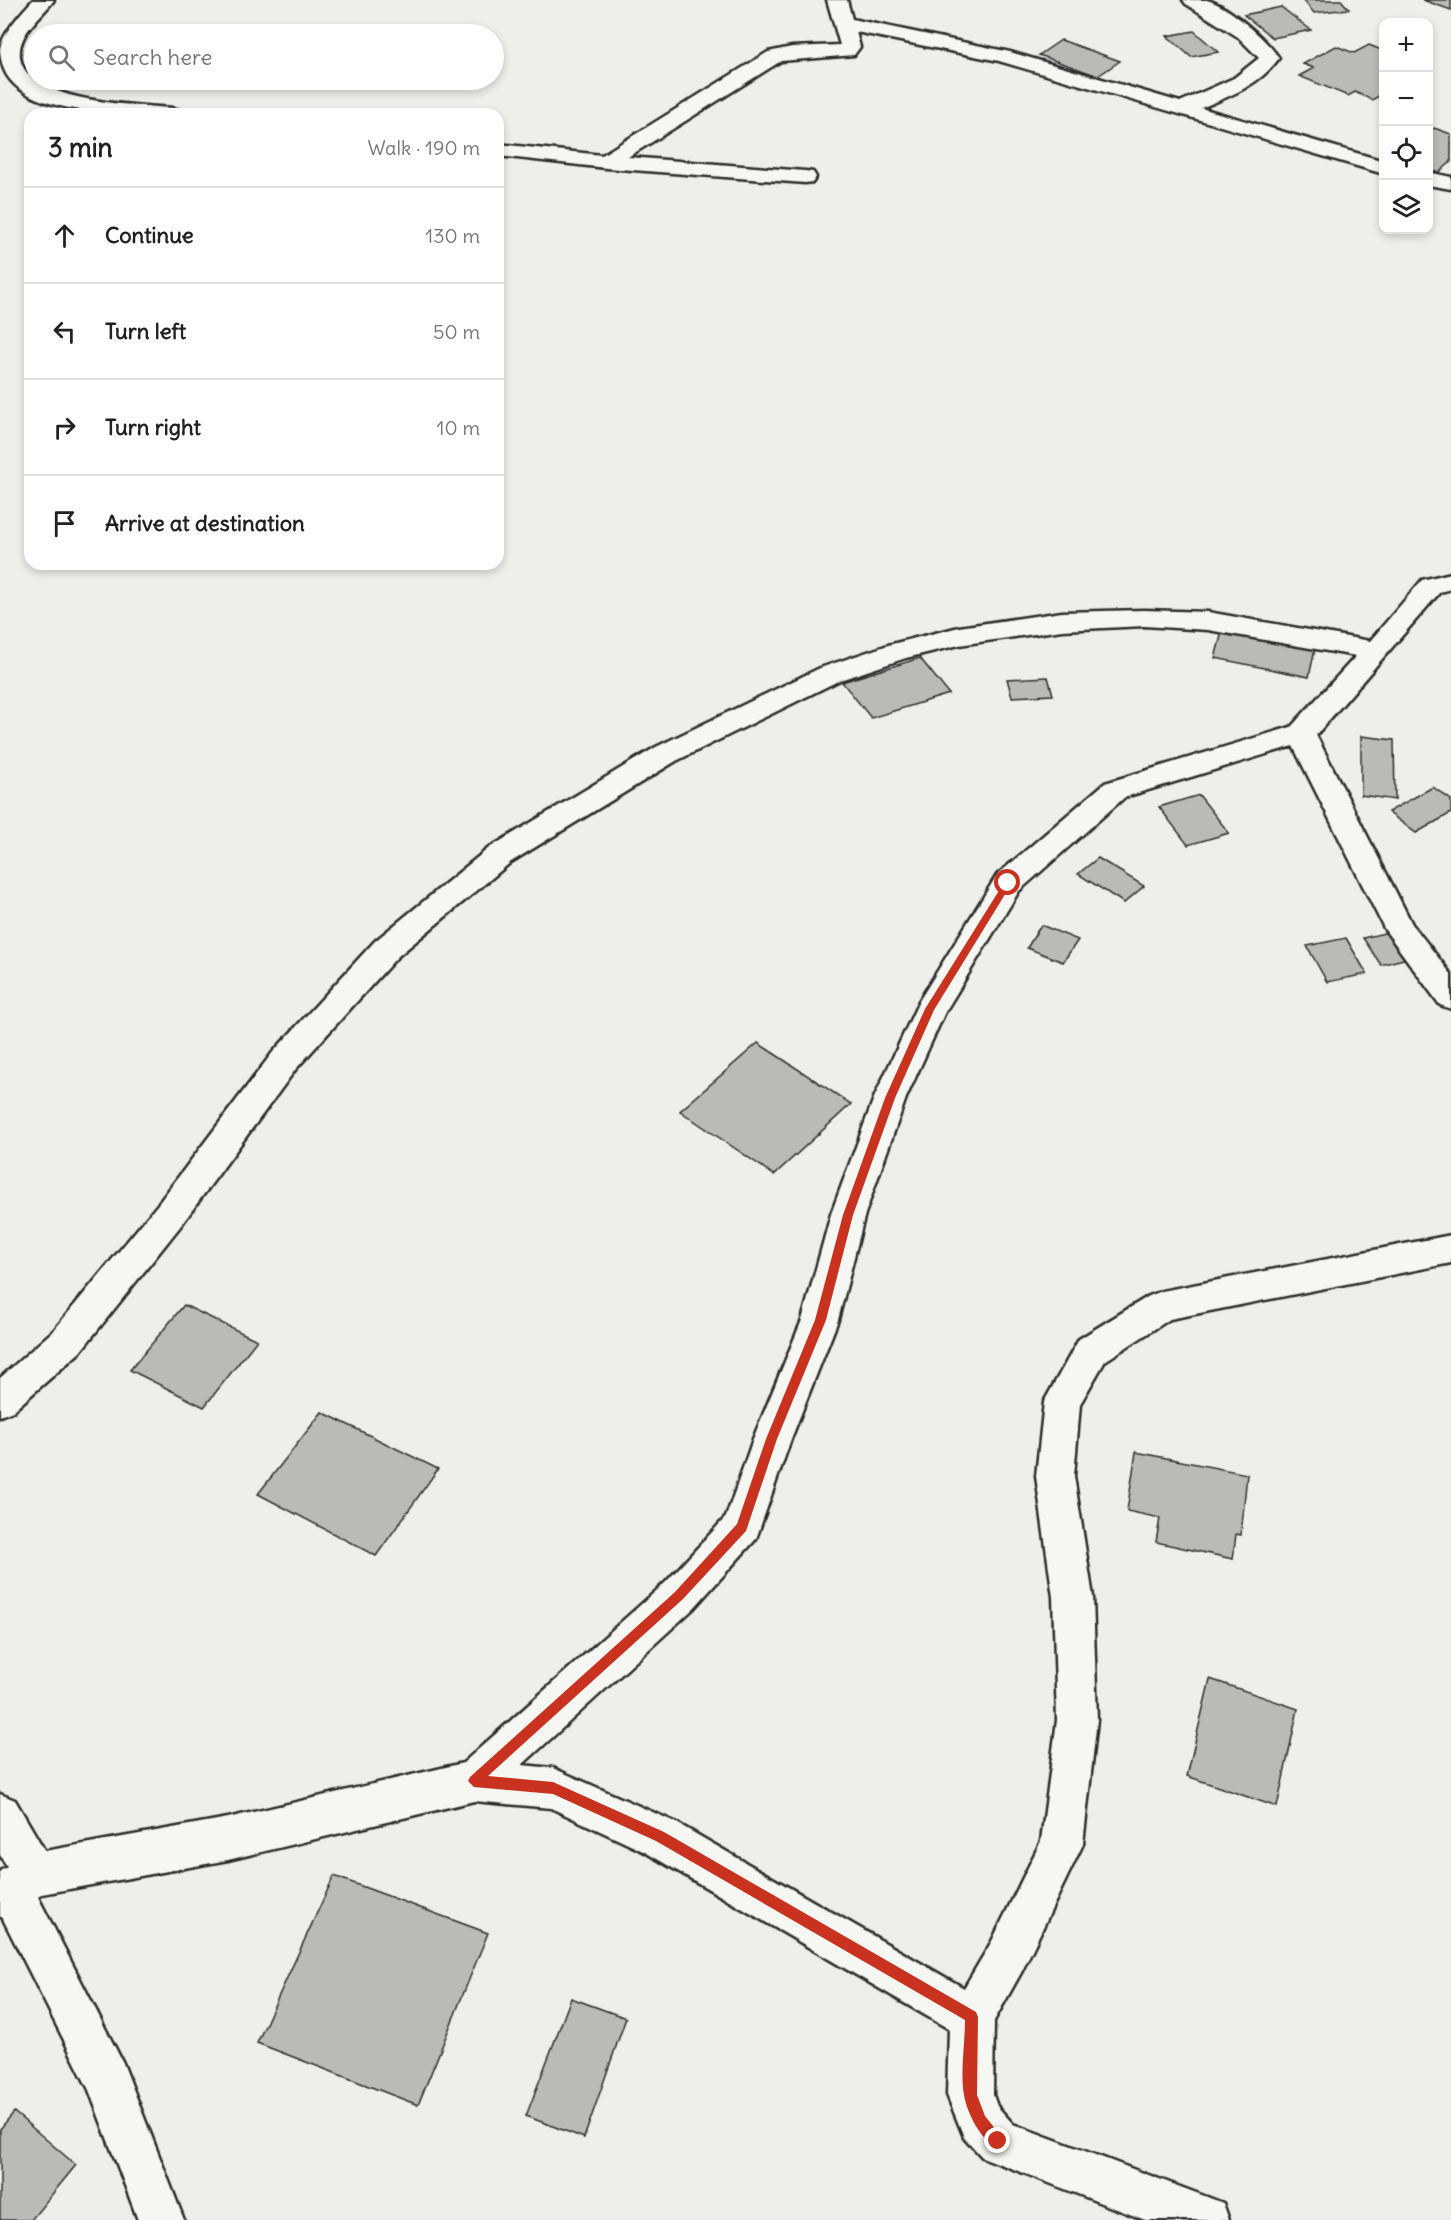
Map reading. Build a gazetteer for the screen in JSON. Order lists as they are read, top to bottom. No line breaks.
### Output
{"page":{"map_buttons":["+","−"],"search":"Search here","heading":["3 min","Walk · 190 m"],"list":[["Continue","130 m"],["Turn left","50 m"],["Turn right","10 m"],"Arrive at destination"]}}
